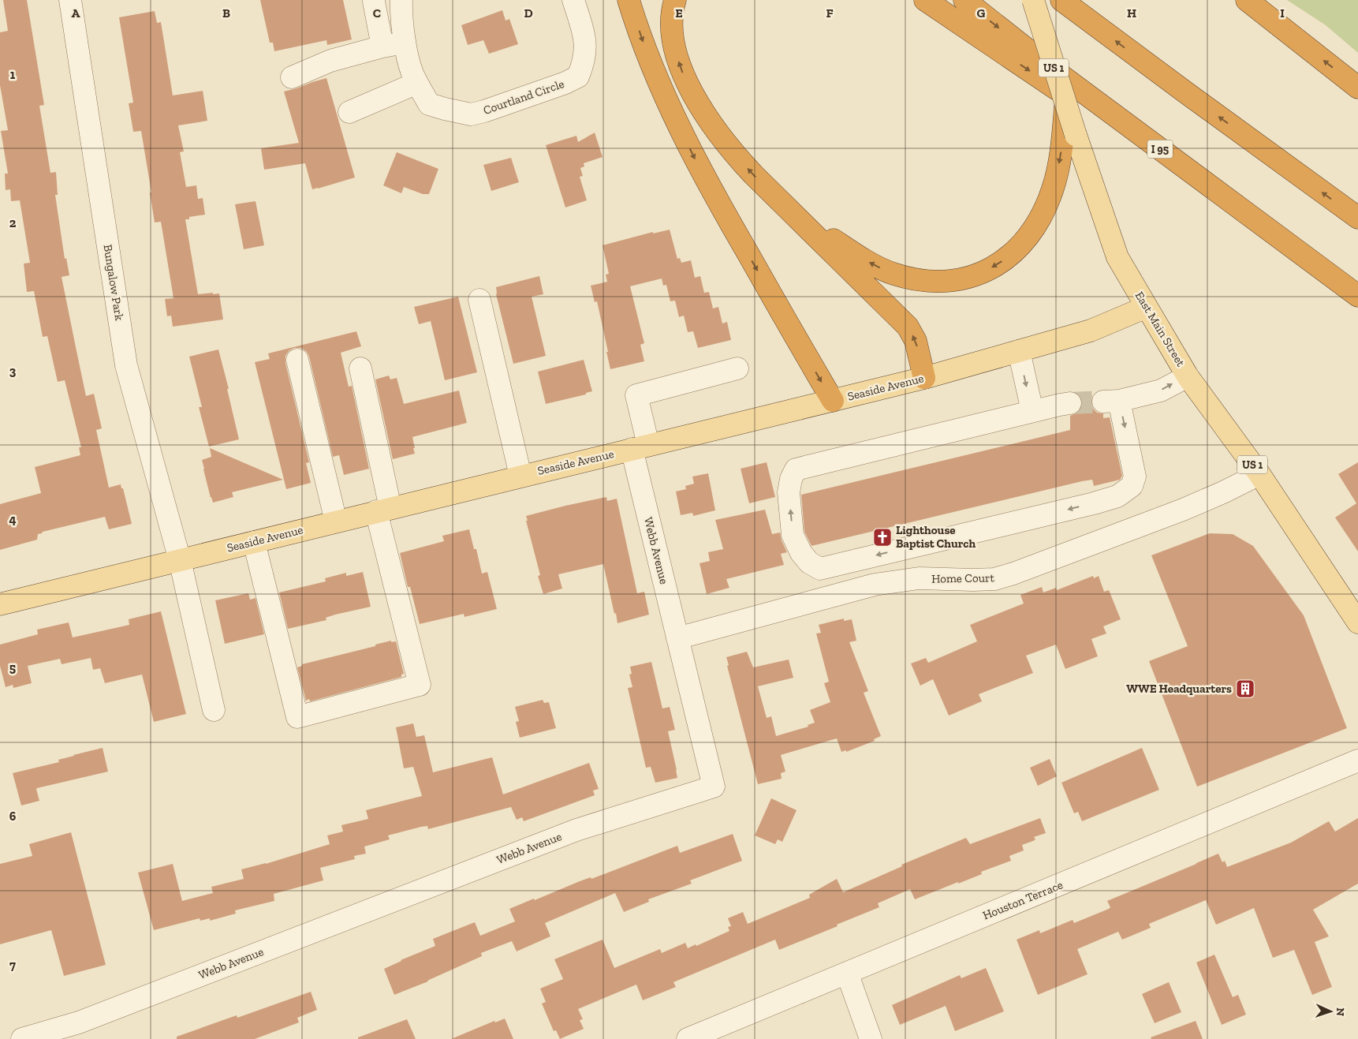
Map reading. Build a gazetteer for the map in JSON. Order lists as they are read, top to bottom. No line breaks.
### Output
{"streets":{"highway":["I 95"],"main road":["US 1","East Main Street","Seaside Avenue"],"street":["Courtland Circle","Bungalow Park","Webb Avenue","Home Court","Houston Terrace"]},"crossings":[["Bungalow Park","Seaside Avenue"],["East Main Street","Seaside Avenue"],["East Main Street","Home Court"],["Seaside Avenue","Webb Avenue"],["Webb Avenue","Home Court"]],"places":{"church":["Lighthouse Baptist Church"],"building":["WWE Headquarters"]},"north":"right","grid":{"columns":["A","B","C","D","E","F","G","H","I"],"rows":["1","2","3","4","5","6","7"]}}
